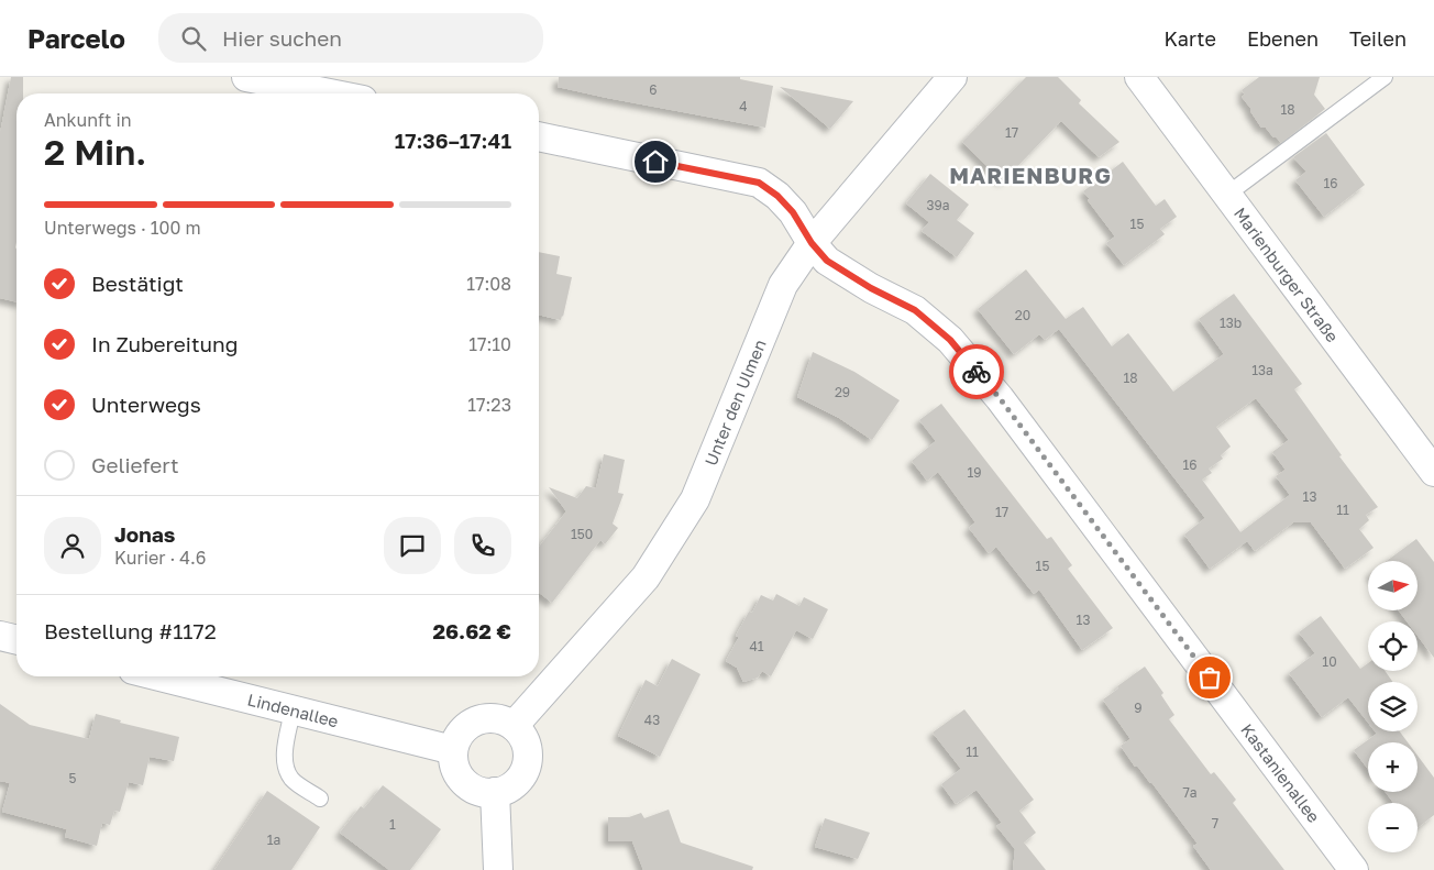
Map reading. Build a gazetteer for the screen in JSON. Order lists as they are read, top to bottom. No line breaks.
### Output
{"streets":{"street":["Marienburger Straße","Unter den Ulmen","Lindenallee","Kastanienallee"]},"crossings":[["Unter den Ulmen","Lindenallee"],["Unter den Ulmen","Kastanienallee"]],"districts":["MARIENBURG"],"house_numbers":["6","4","18","17","16","39a","15","20","13b","13a","18","29","16","19","13","11","17","150","15","13","41","10","9","43","11","5","7a","7","1","1a"],"north":"right","page":{"header":"Parcelo","search":"Hier suchen","nav":["Karte","Ebenen","Teilen"],"heading":["2 Min.","Ankunft in","17:36–17:41"],"panel":["Jonas","Kurier · 4.6","Bestellung #1172","26.62 €"],"bar":"Unterwegs · 100 m","list":[["Bestätigt","17:08"],["In Zubereitung","17:10"],["Unterwegs","17:23"],"Geliefert"],"map_buttons":["+","−"]}}
